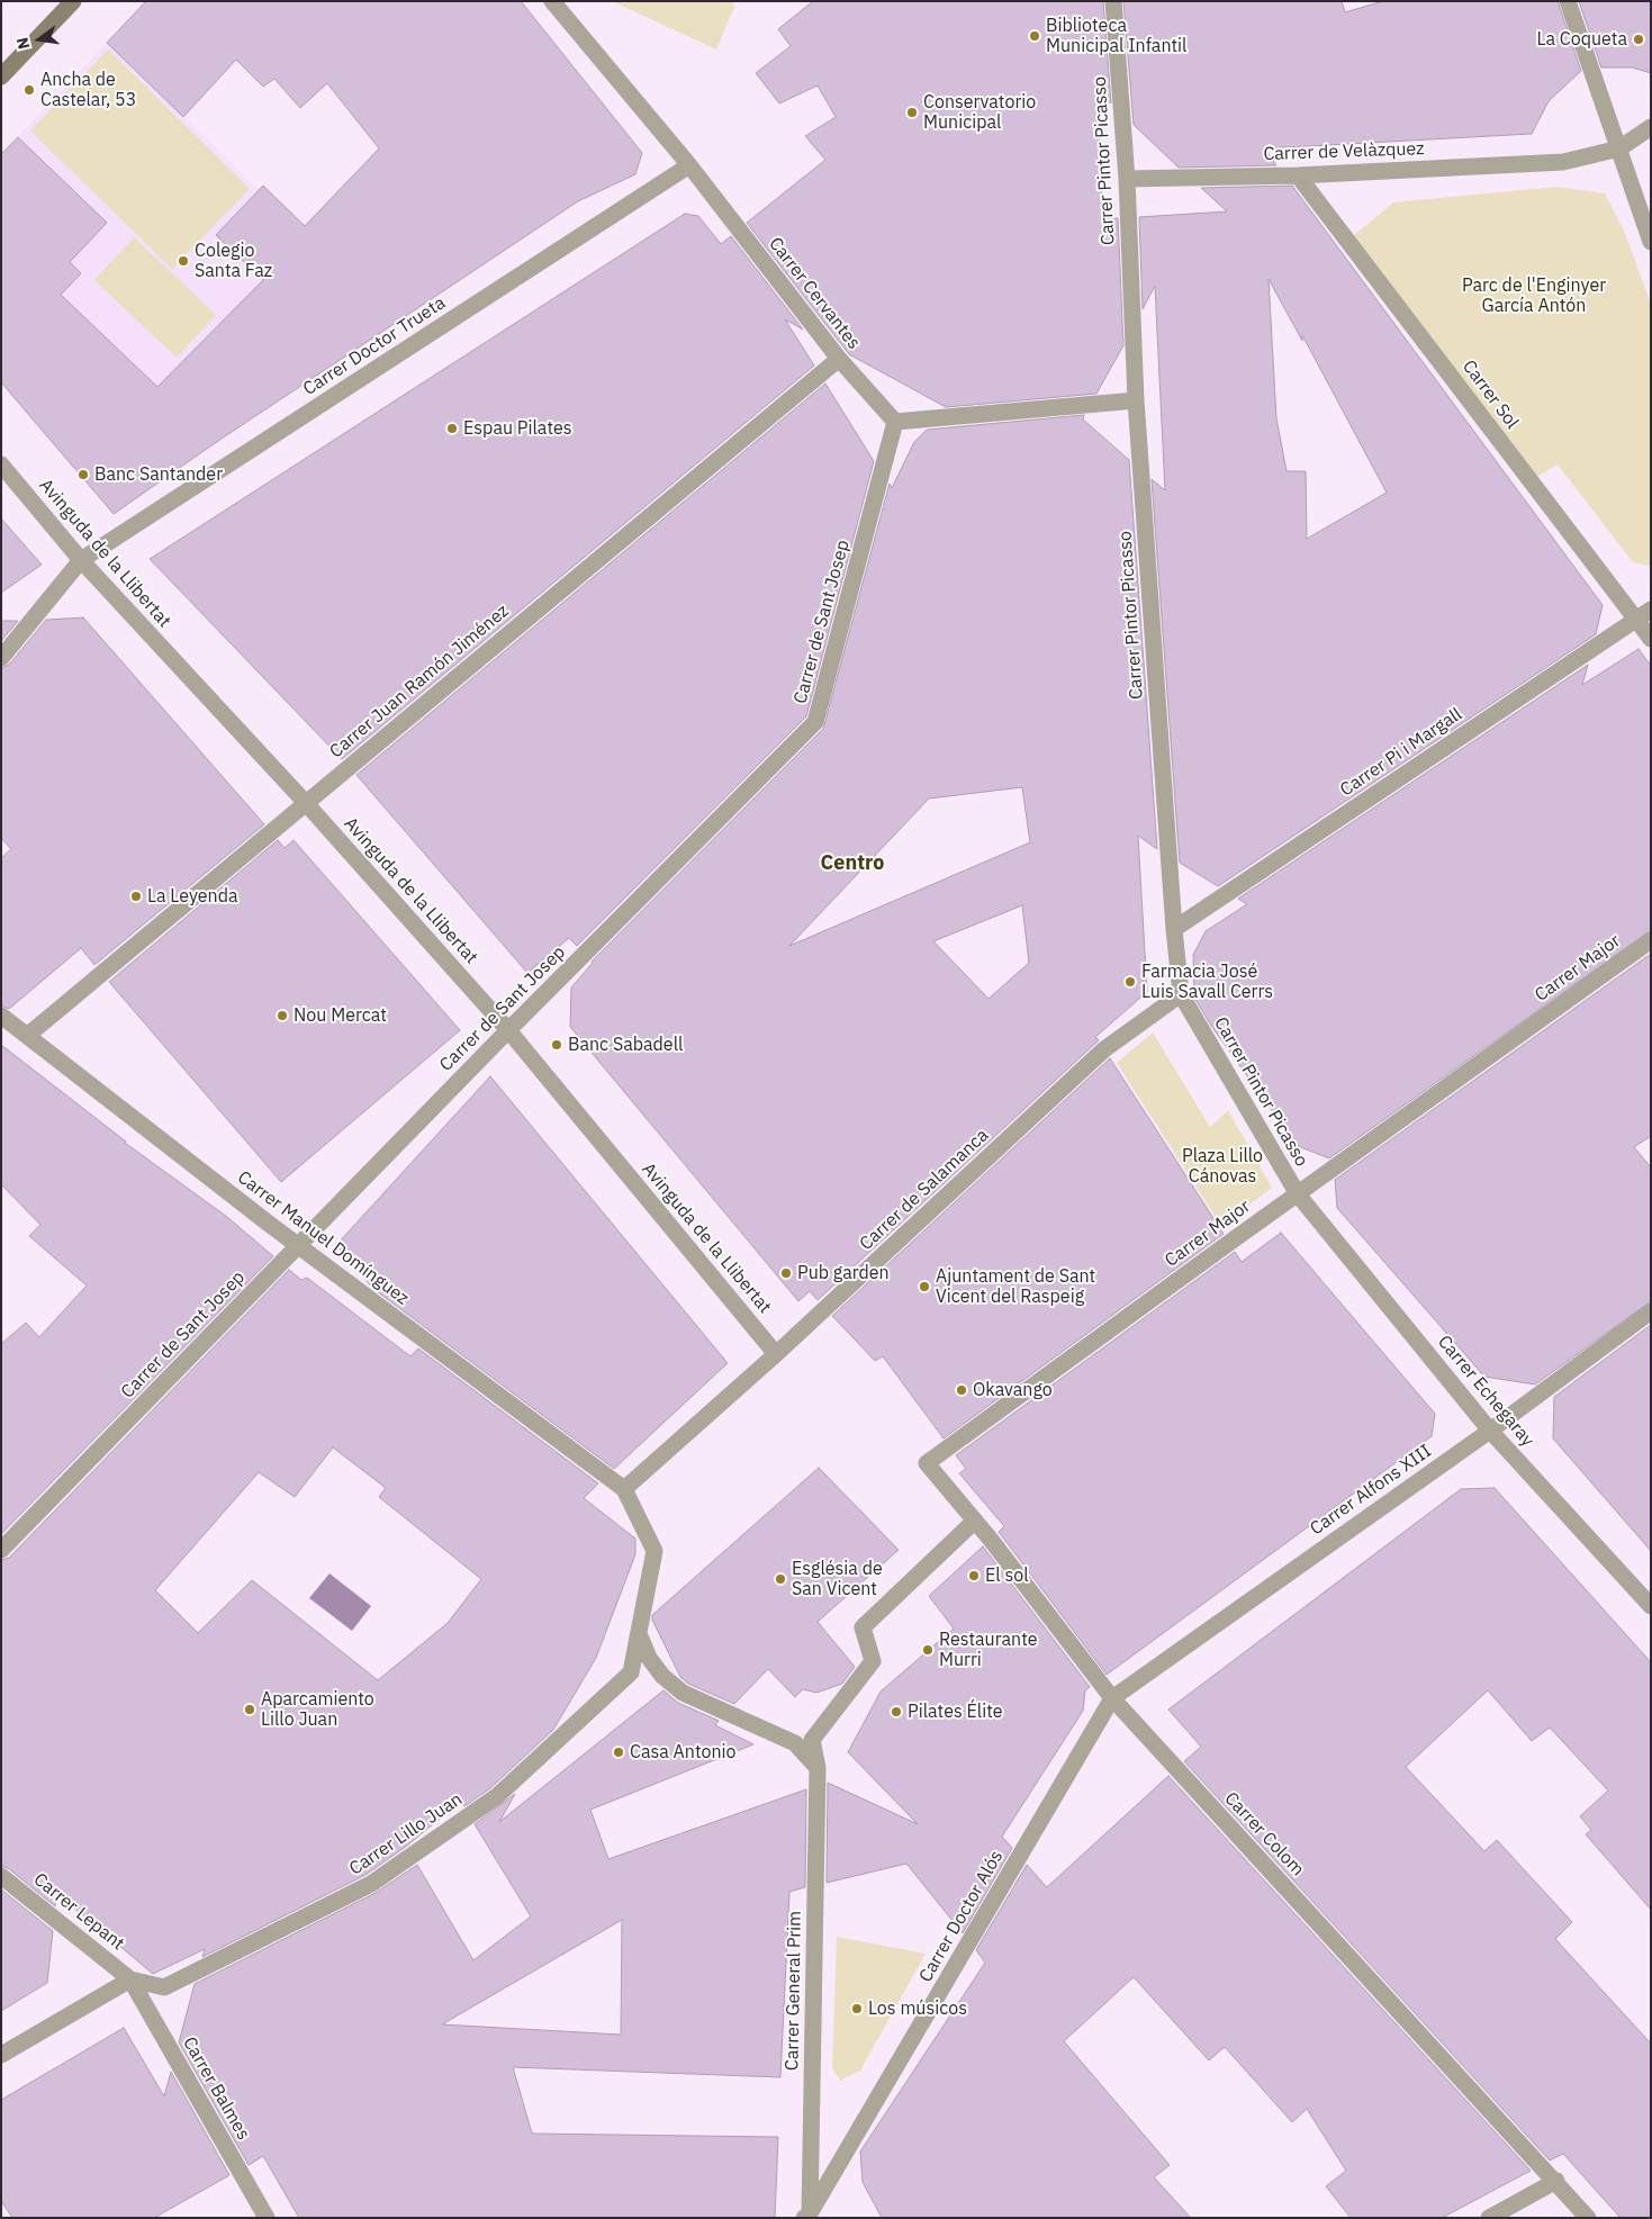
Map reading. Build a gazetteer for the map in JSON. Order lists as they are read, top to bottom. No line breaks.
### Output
{"streets":{"street":["Carrer de Velàzquez","Carrer Pintor Picasso","Carrer Cervantes","Carrer Doctor Trueta","Carrer Sol","Avinguda de la Llibertat","Carrer de Sant Josep","Carrer Juan Ramón Jiménez","Carrer Pi i Margall","Carrer Major","Carrer de Salamanca","Carrer Manuel Domínguez","Carrer Echegaray","Carrer Alfons XIII","Carrer Lillo Juan","Carrer Colom","Carrer Lepant","Carrer Doctor Alós","Carrer General Prim","Carrer Balmes"]},"crossings":[["Carrer de Velàzquez","Carrer Pintor Picasso"],["Carrer de Velàzquez","Carrer Sol"],["Carrer Pintor Picasso","Carrer Pi i Margall"],["Carrer Pintor Picasso","Carrer Major"],["Carrer Pintor Picasso","Carrer de Salamanca"],["Carrer Pintor Picasso","Carrer Echegaray"],["Carrer Cervantes","Carrer Doctor Trueta"],["Carrer Cervantes","Carrer de Sant Josep"],["Carrer Cervantes","Carrer Juan Ramón Jiménez"],["Carrer Doctor Trueta","Avinguda de la Llibertat"],["Carrer Sol","Carrer Pi i Margall"],["Avinguda de la Llibertat","Carrer de Sant Josep"],["Avinguda de la Llibertat","Carrer Juan Ramón Jiménez"],["Avinguda de la Llibertat","Carrer de Salamanca"],["Carrer de Sant Josep","Carrer Manuel Domínguez"],["Carrer Juan Ramón Jiménez","Carrer Manuel Domínguez"],["Carrer Major","Carrer Echegaray"],["Carrer Major","Carrer Colom"],["Carrer de Salamanca","Carrer Manuel Domínguez"],["Carrer de Salamanca","Carrer Lillo Juan"],["Carrer Manuel Domínguez","Carrer Lillo Juan"],["Carrer Echegaray","Carrer Alfons XIII"],["Carrer Alfons XIII","Carrer Colom"],["Carrer Alfons XIII","Carrer Doctor Alós"],["Carrer Lillo Juan","Carrer Lepant"],["Carrer Lillo Juan","Carrer Balmes"],["Carrer Colom","Carrer Doctor Alós"],["Carrer Colom","Carrer General Prim"],["Carrer Lepant","Carrer Balmes"],["Carrer Doctor Alós","Carrer General Prim"]],"districts":["Centro"],"parks":["Parc de l'Enginyer García Antón","Plaza Lillo Cánovas"],"places":["Biblioteca Municipal Infantil","La Coqueta","Ancha de Castelar, 53","Conservatorio Municipal","Colegio Santa Faz","Espau Pilates","Banc Santander","La Leyenda","Farmacia José Luis Savall Cerrs","Nou Mercat","Banc Sabadell","Pub garden","Ajuntament de Sant Vicent del Raspeig","Okavango","El sol","Església de San Vicent","Restaurante Murri","Aparcamiento Lillo Juan","Pilates Élite","Casa Antonio","Los músicos"],"north":"left"}
